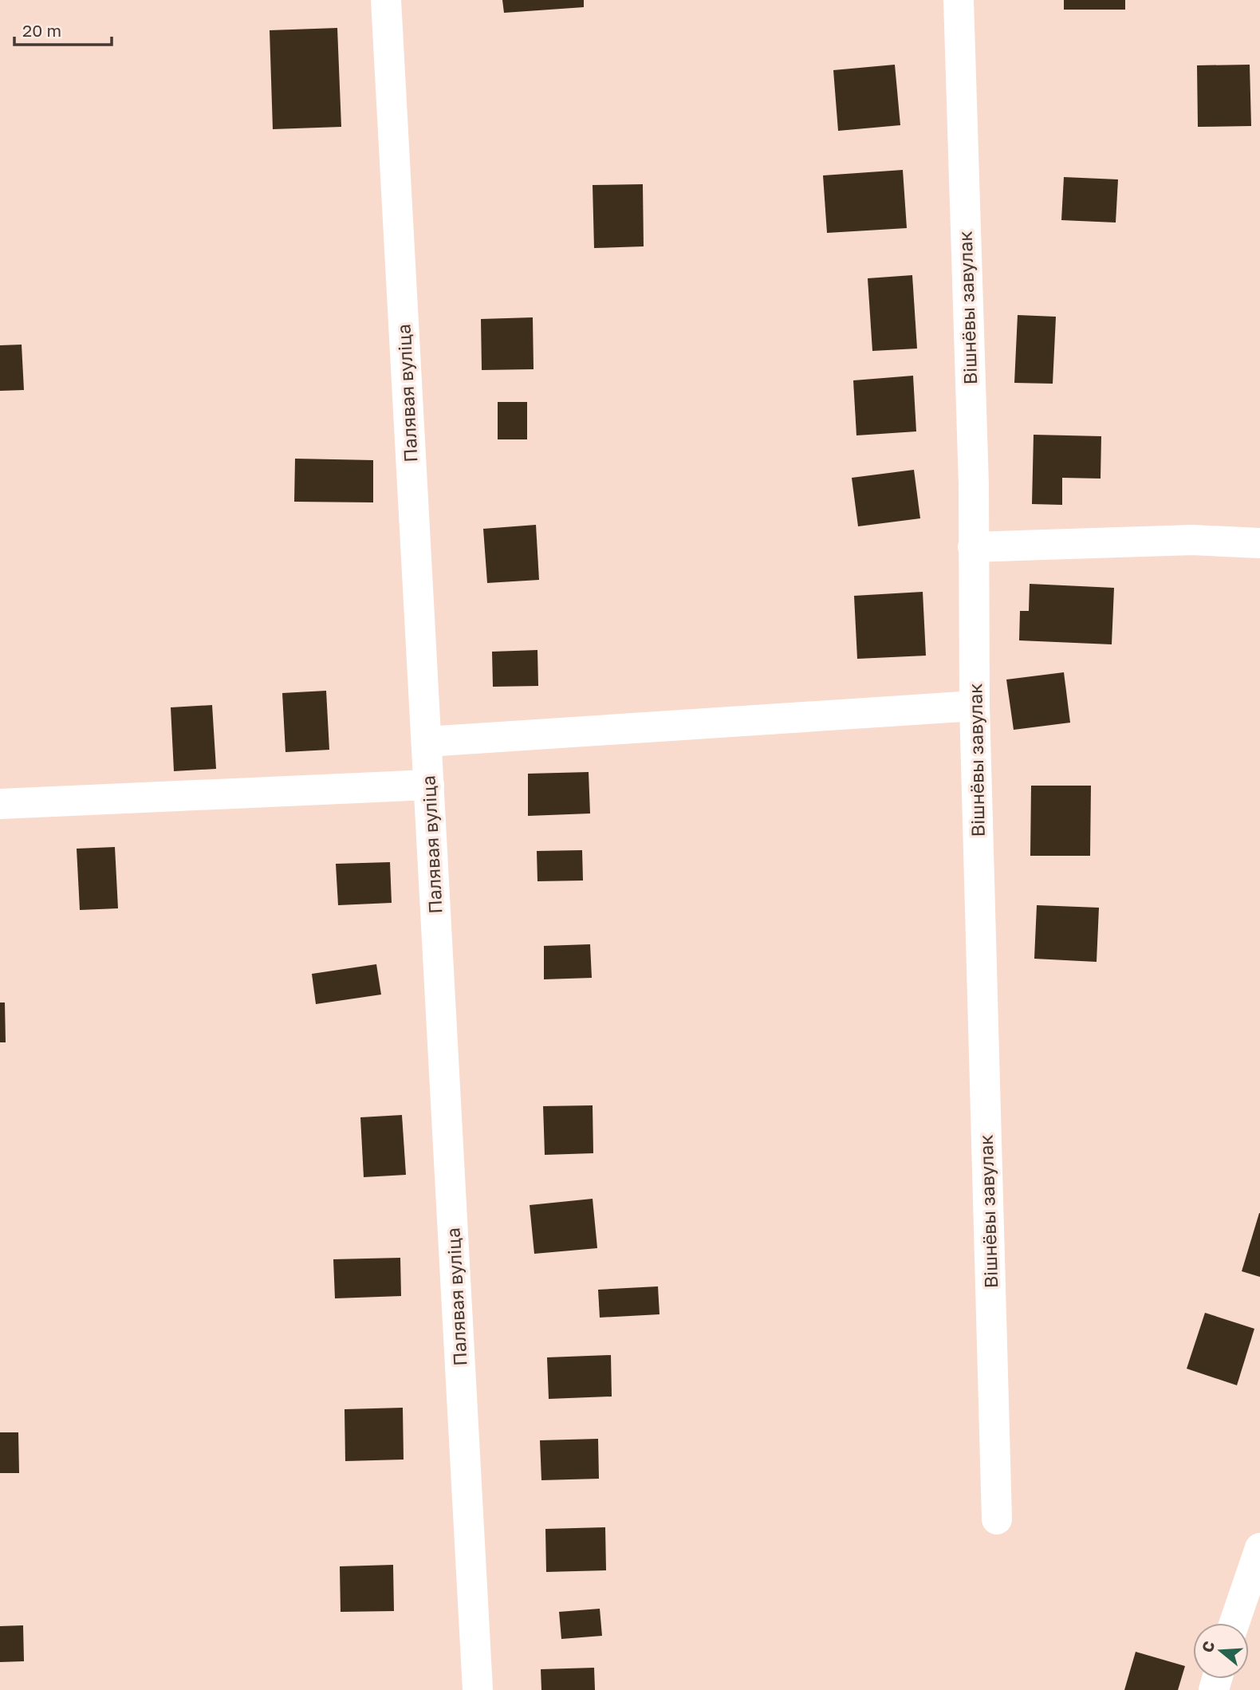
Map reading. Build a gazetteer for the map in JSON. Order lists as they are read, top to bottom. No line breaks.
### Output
{"streets":{"street":["Вішнёвы завулак","Палявая вуліца"]},"scale_bar":"20 m","north":"left"}
